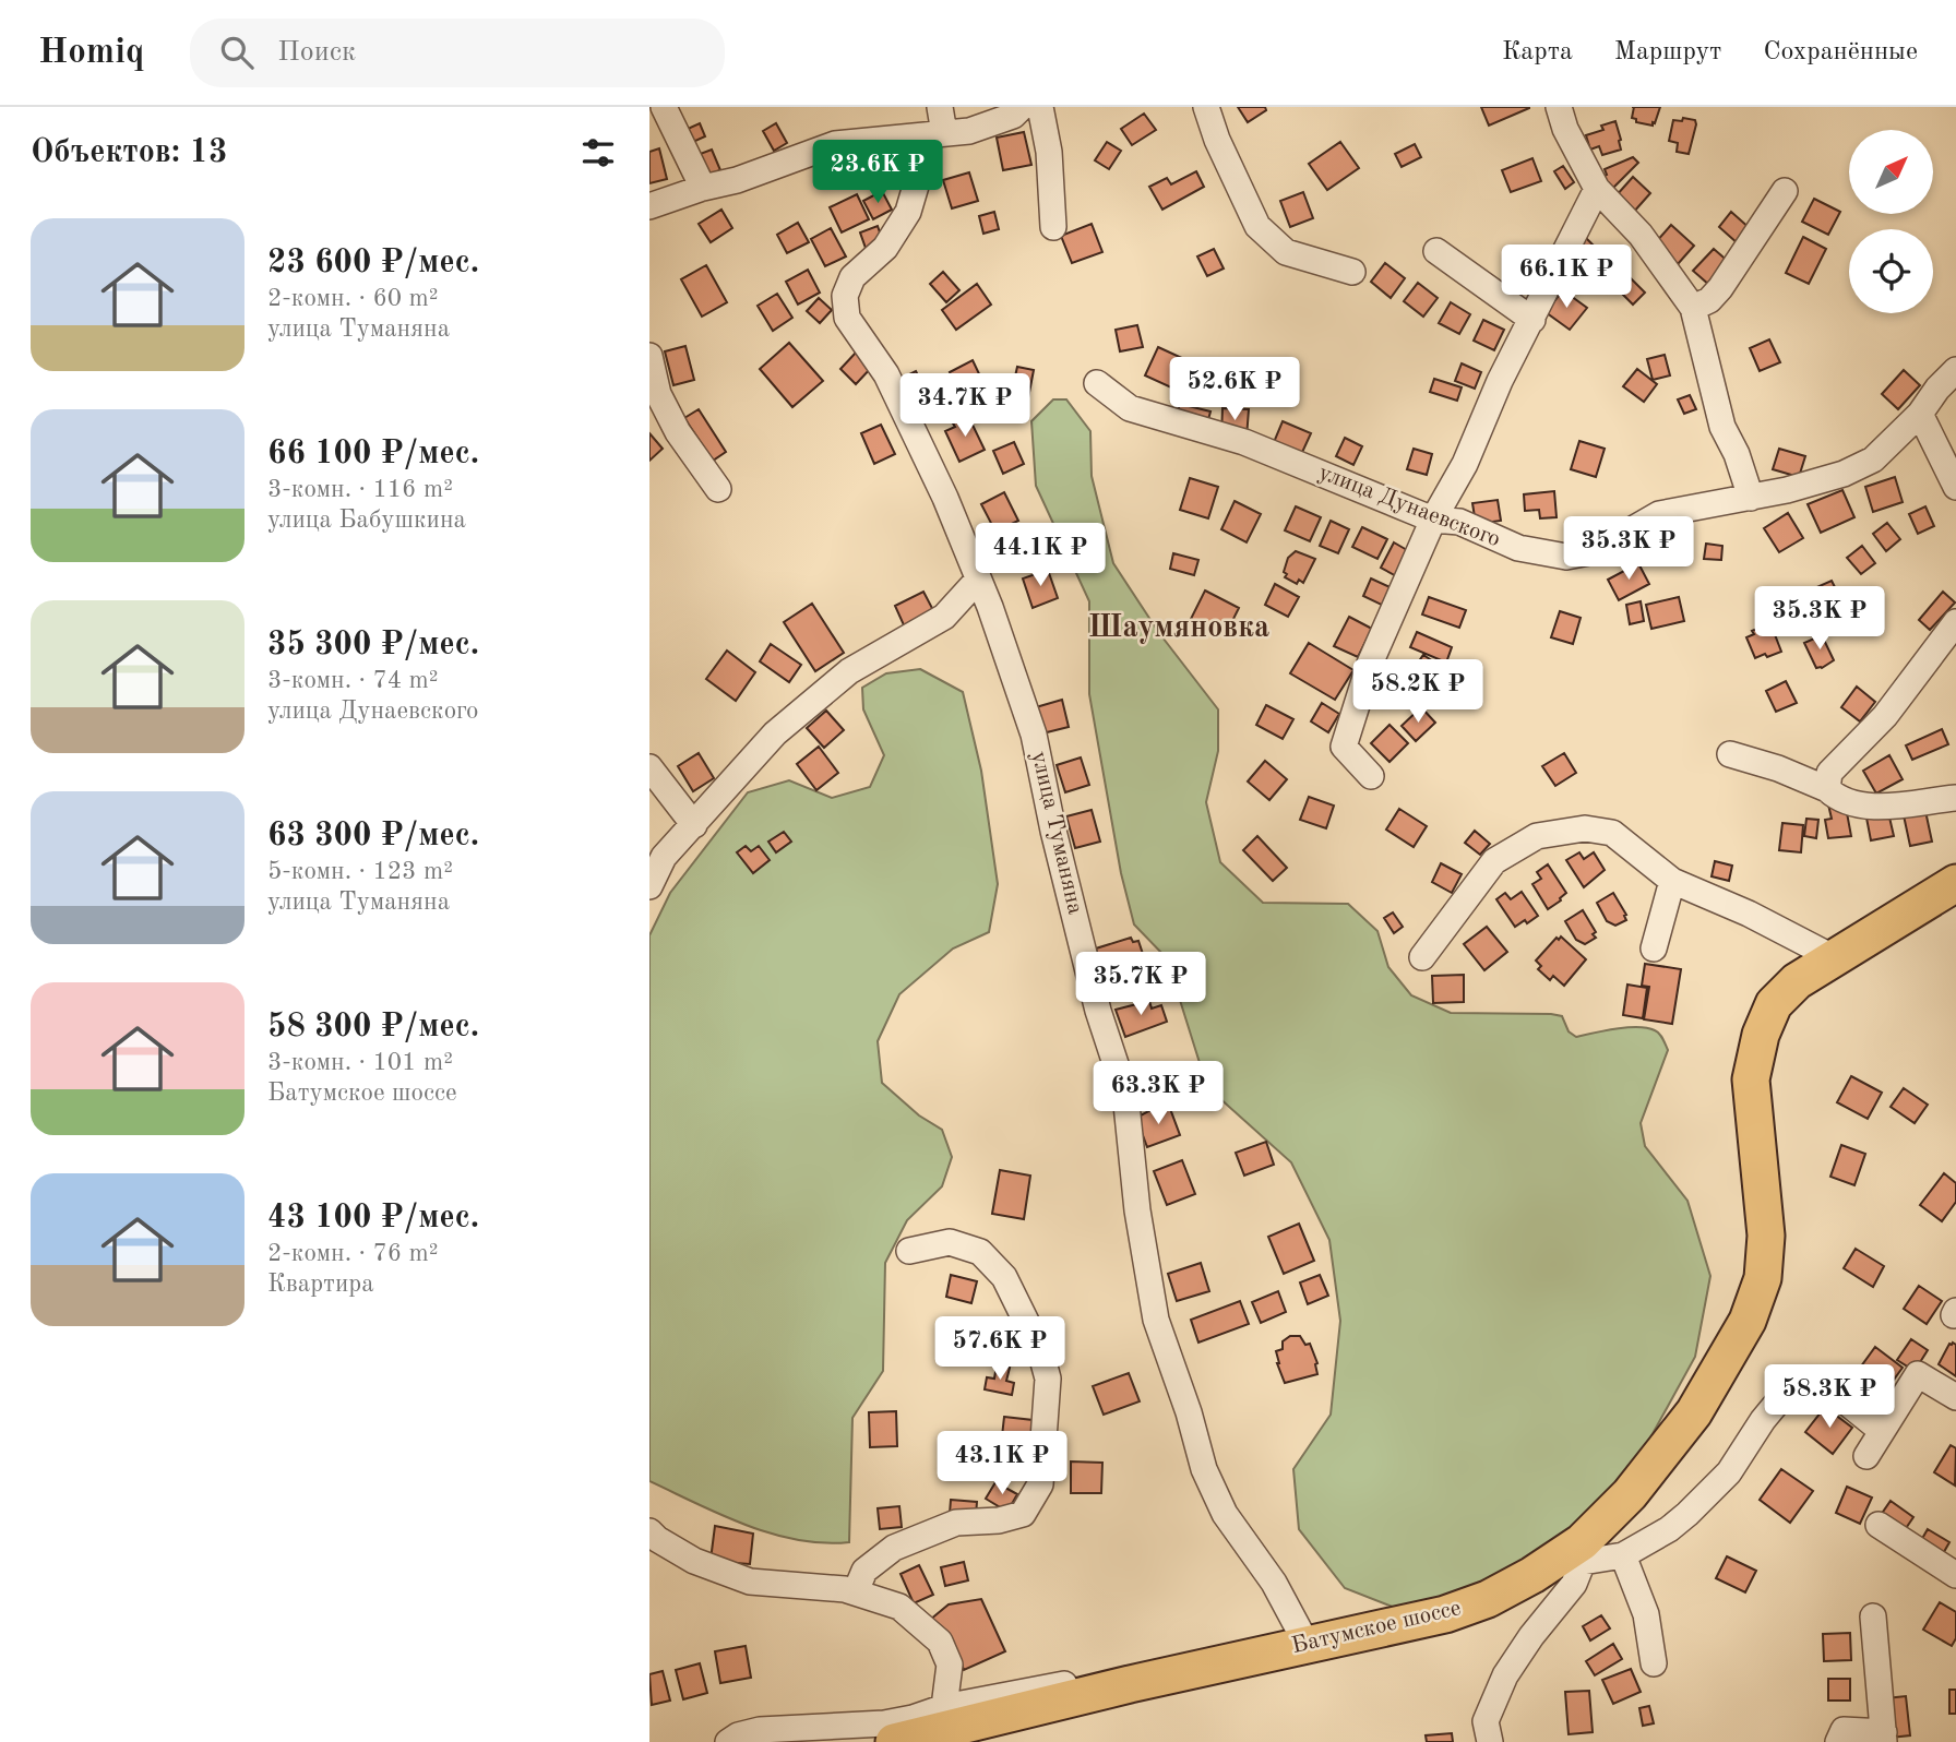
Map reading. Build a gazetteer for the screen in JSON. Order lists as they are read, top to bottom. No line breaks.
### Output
{"streets":{"highway":["Батумское шоссе"],"street":["улица Дунаевского","улица Туманяна"]},"crossings":[["улица Туманяна","Батумское шоссе"]],"districts":["Шаумяновка"],"north":"top right","page":{"header":"Homiq","search":"Поиск","nav":["Карта","Маршрут","Сохранённые"],"heading":"Объектов: 13","price":["23.6K ₽","66.1K ₽","52.6K ₽","34.7K ₽","35.3K ₽","44.1K ₽","35.3K ₽","58.2K ₽","35.7K ₽","63.3K ₽","57.6K ₽","58.3K ₽","43.1K ₽"],"list":[{"name":"23 600 ₽/мес.","note":"2-комн. · 60 m² · улица Туманяна"},{"name":"66 100 ₽/мес.","note":"3-комн. · 116 m² · улица Бабушкина"},{"name":"35 300 ₽/мес.","note":"3-комн. · 74 m² · улица Дунаевского"},{"name":"63 300 ₽/мес.","note":"5-комн. · 123 m² · улица Туманяна"},{"name":"58 300 ₽/мес.","note":"3-комн. · 101 m² · Батумское шоссе"},{"name":"43 100 ₽/мес.","note":"2-комн. · 76 m² · Квартира"}]}}
